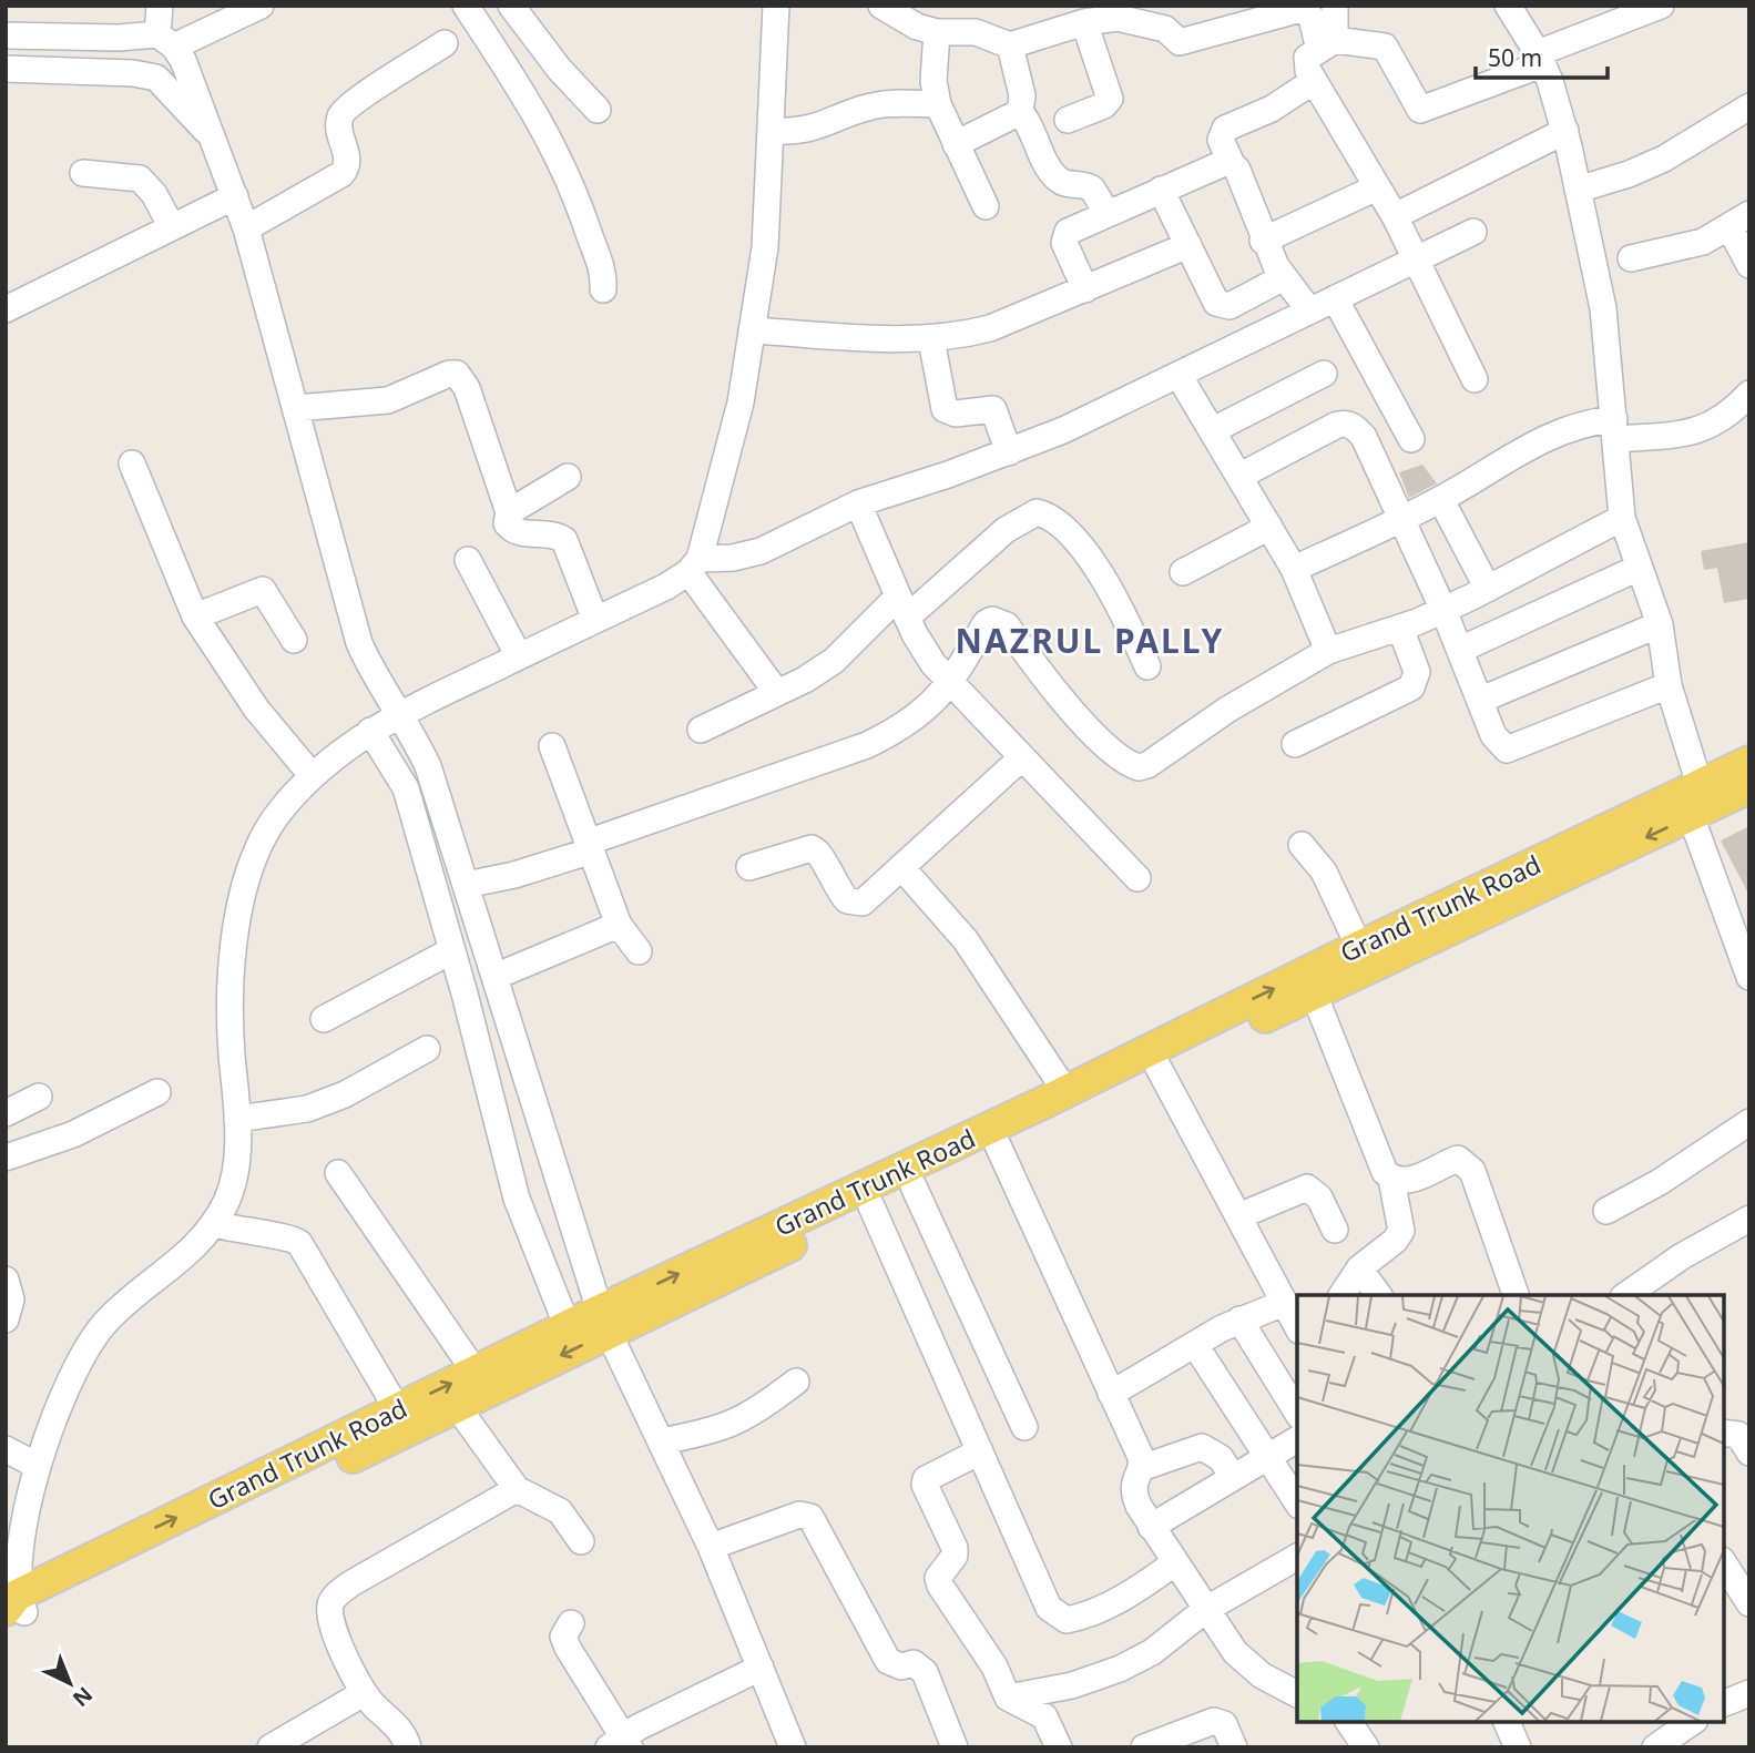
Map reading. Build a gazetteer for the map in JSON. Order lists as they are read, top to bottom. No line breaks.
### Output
{"streets":{"main road":["Grand Trunk Road"]},"districts":["NAZRUL PALLY"],"scale_bar":"50 m","north":"bottom right"}
